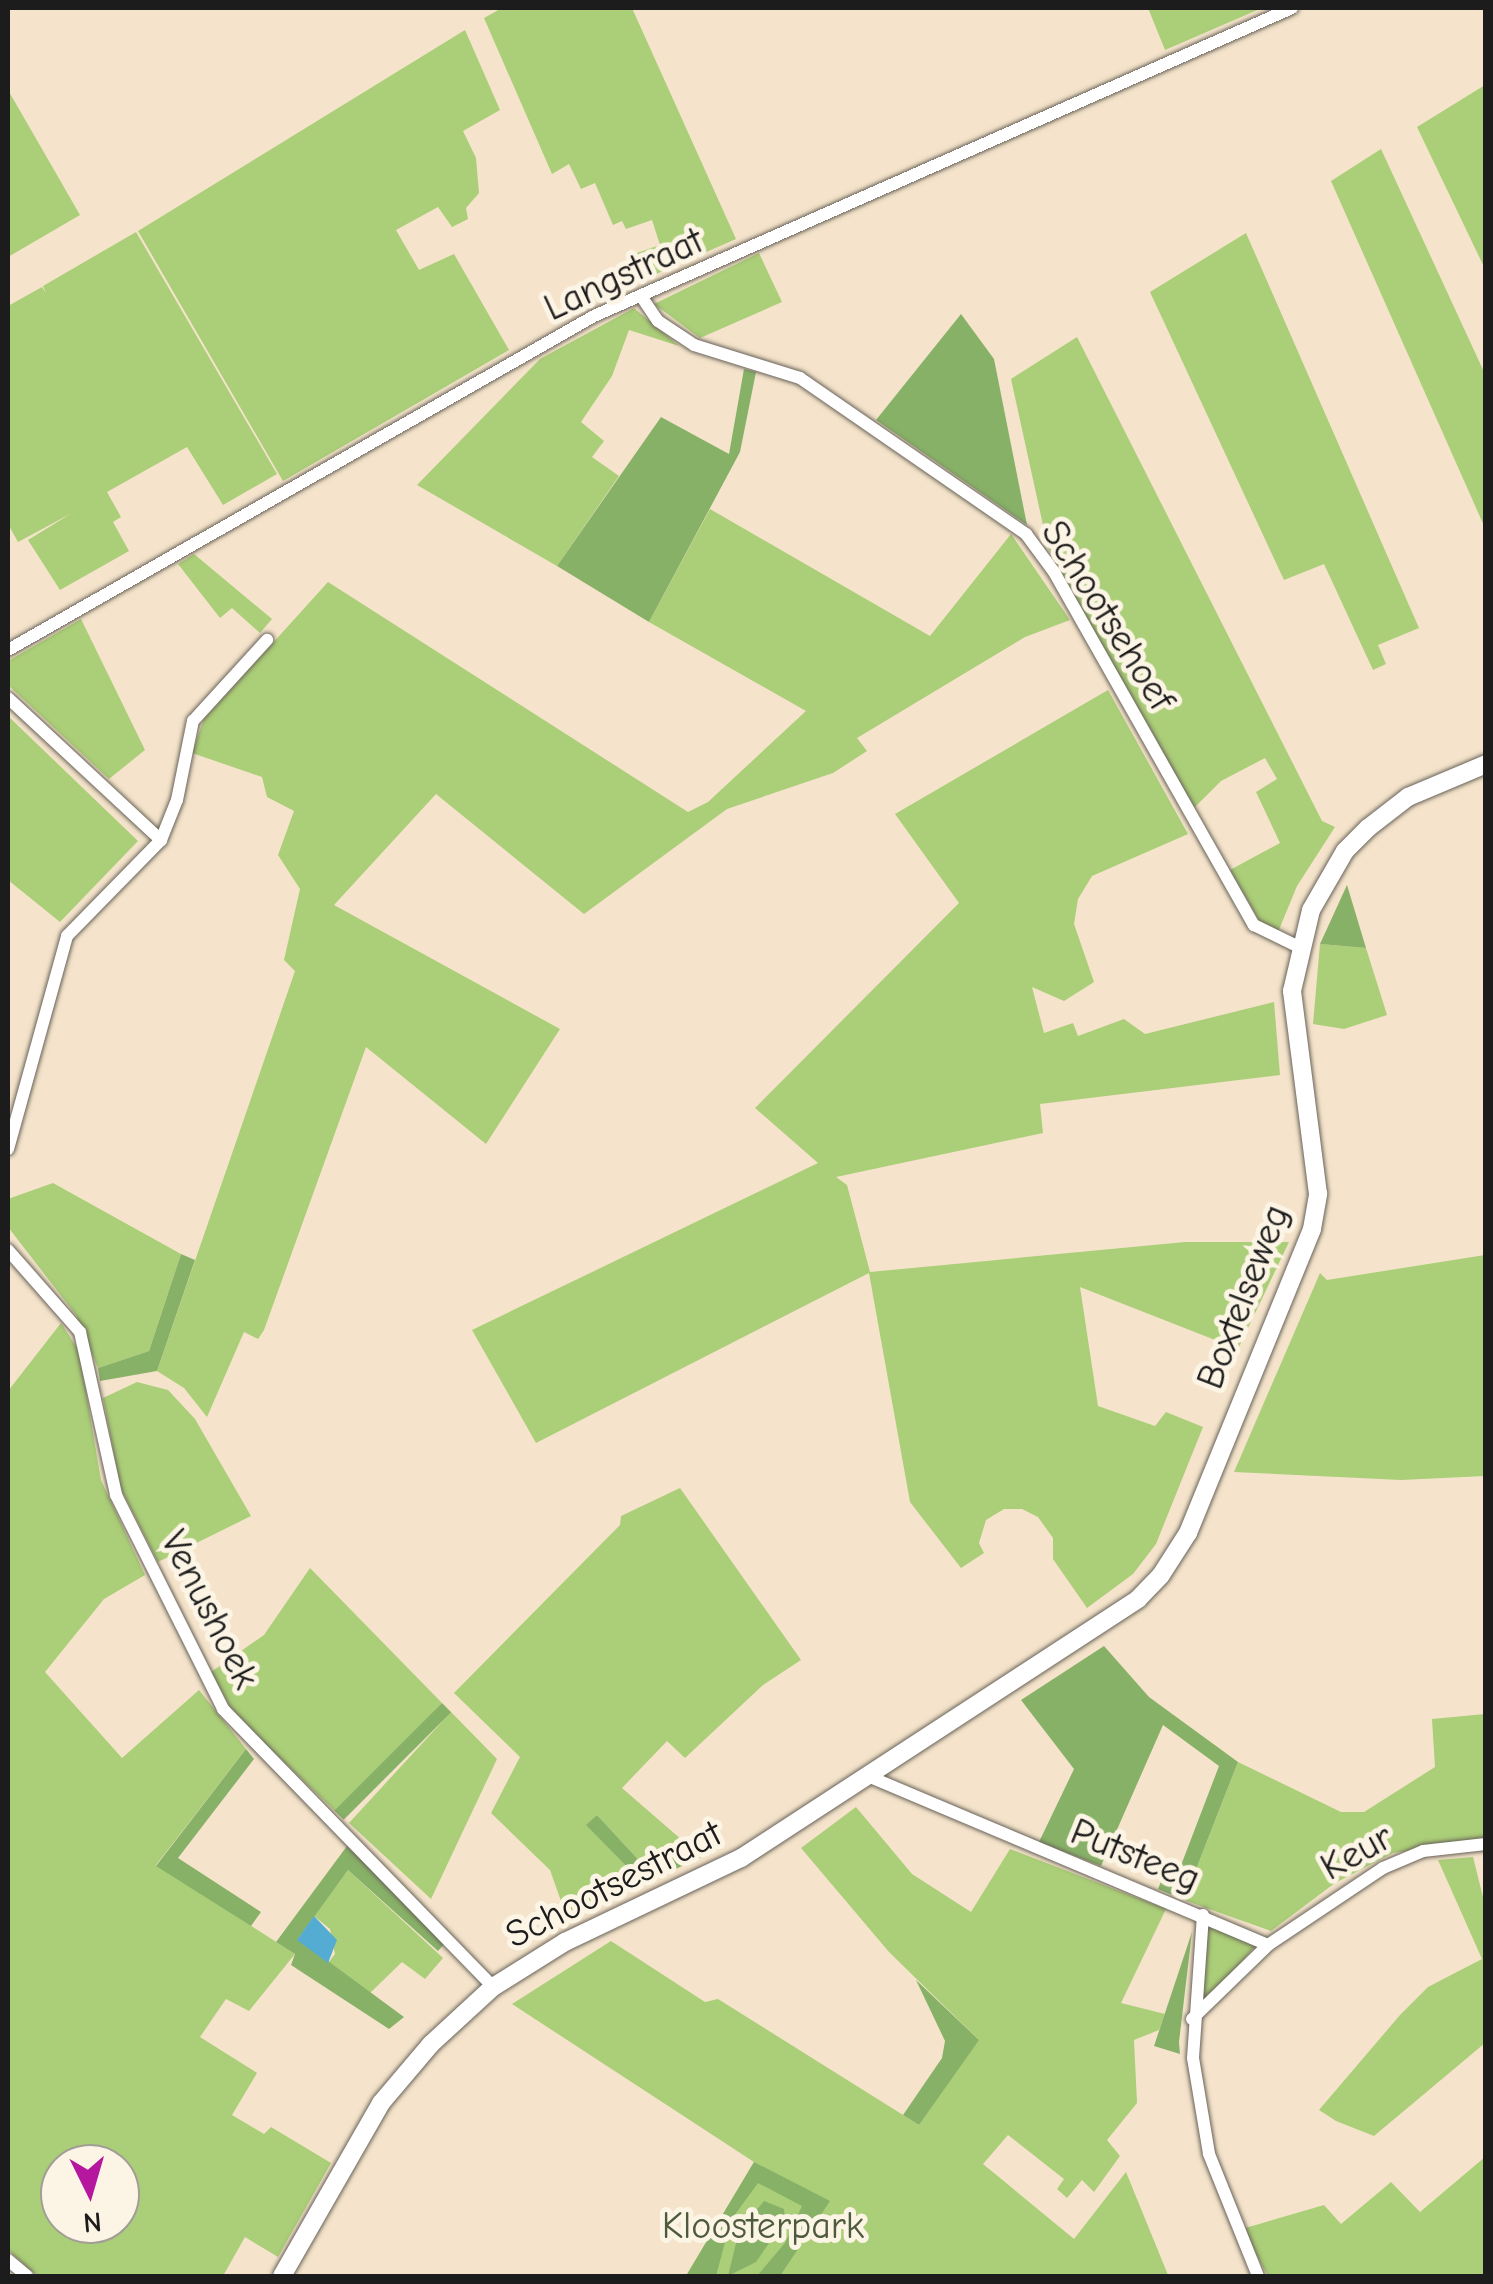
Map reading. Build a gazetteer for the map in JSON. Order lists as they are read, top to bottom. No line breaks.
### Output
{"streets":{"main road":["Boxtelseweg","Schootsestraat"],"street":["Langstraat","Schootsehoef","Venushoek","Keur","Putsteeg"]},"crossings":[["Langstraat","Schootsehoef"],["Schootsehoef","Boxtelseweg"],["Boxtelseweg","Putsteeg"],["Boxtelseweg","Schootsestraat"],["Venushoek","Schootsestraat"],["Keur","Putsteeg"],["Putsteeg","Schootsestraat"]],"parks":["Kloosterpark"],"north":"bottom"}
